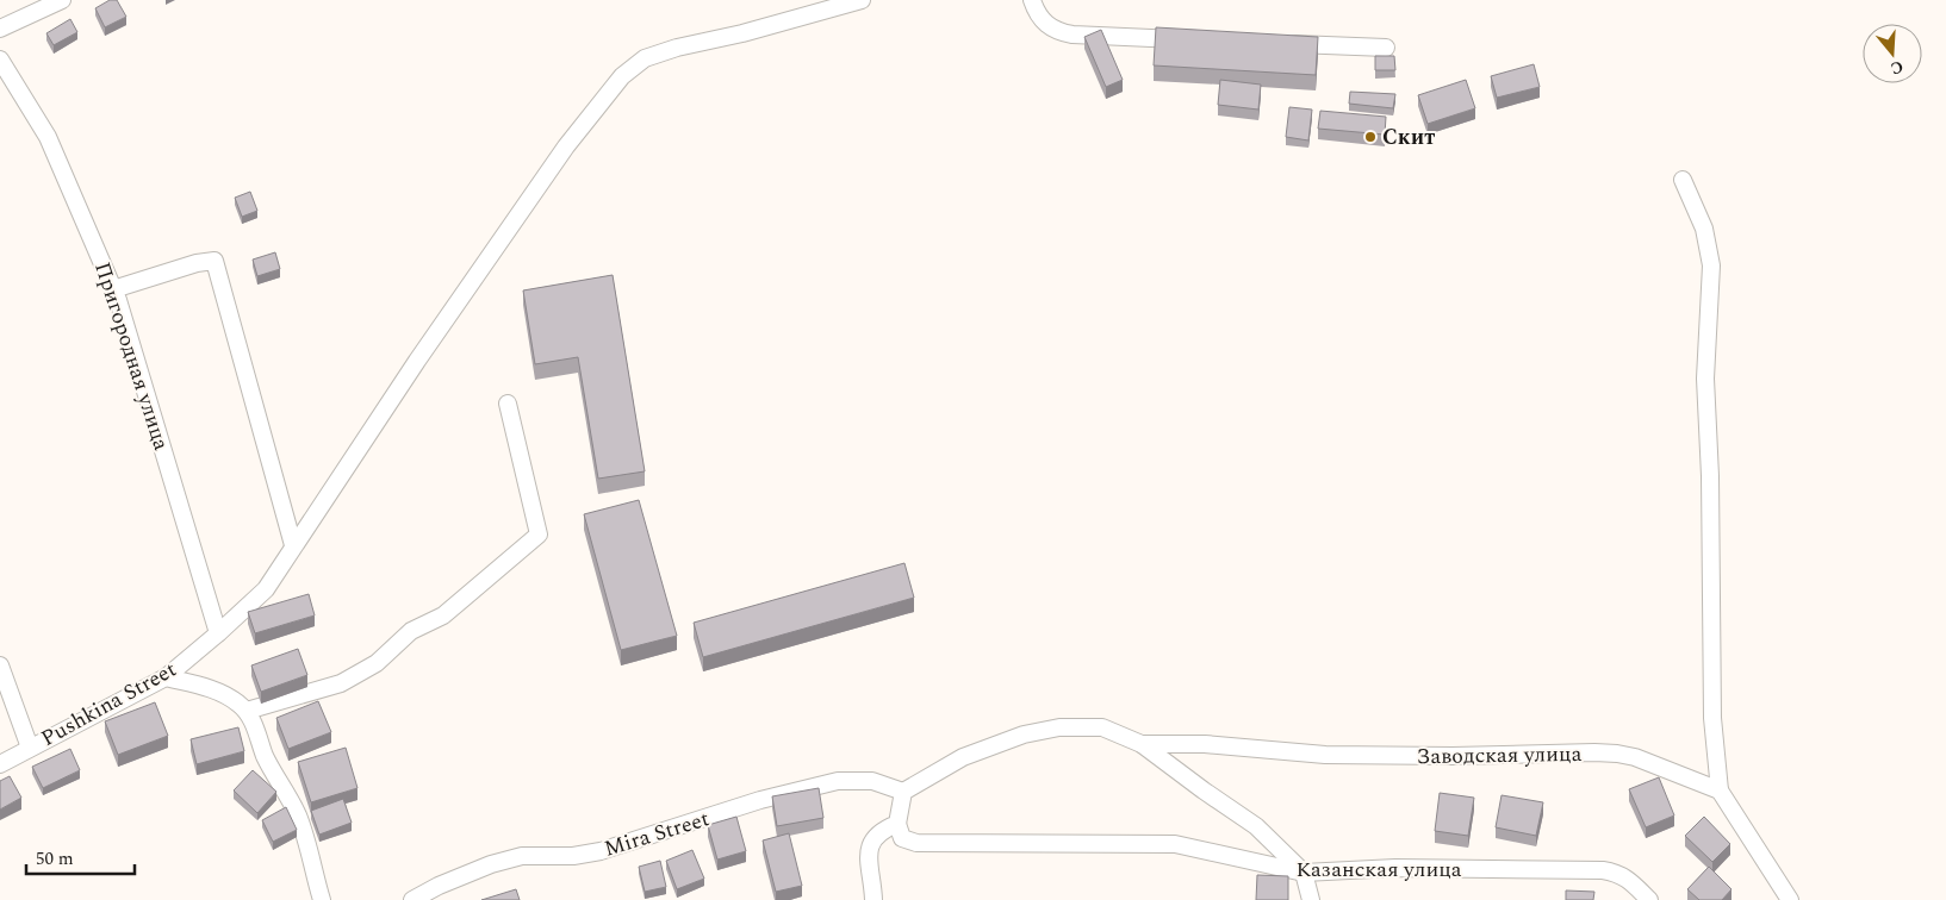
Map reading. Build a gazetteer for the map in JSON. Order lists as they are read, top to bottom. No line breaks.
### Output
{"streets":{"street":["Пригородная улица","Pushkina Street","Заводская улица","Mira Street","Казанская улица"]},"crossings":[["Пригородная улица","Pushkina Street"]],"places":["Скит"],"scale_bar":"50 m","north":"bottom"}
